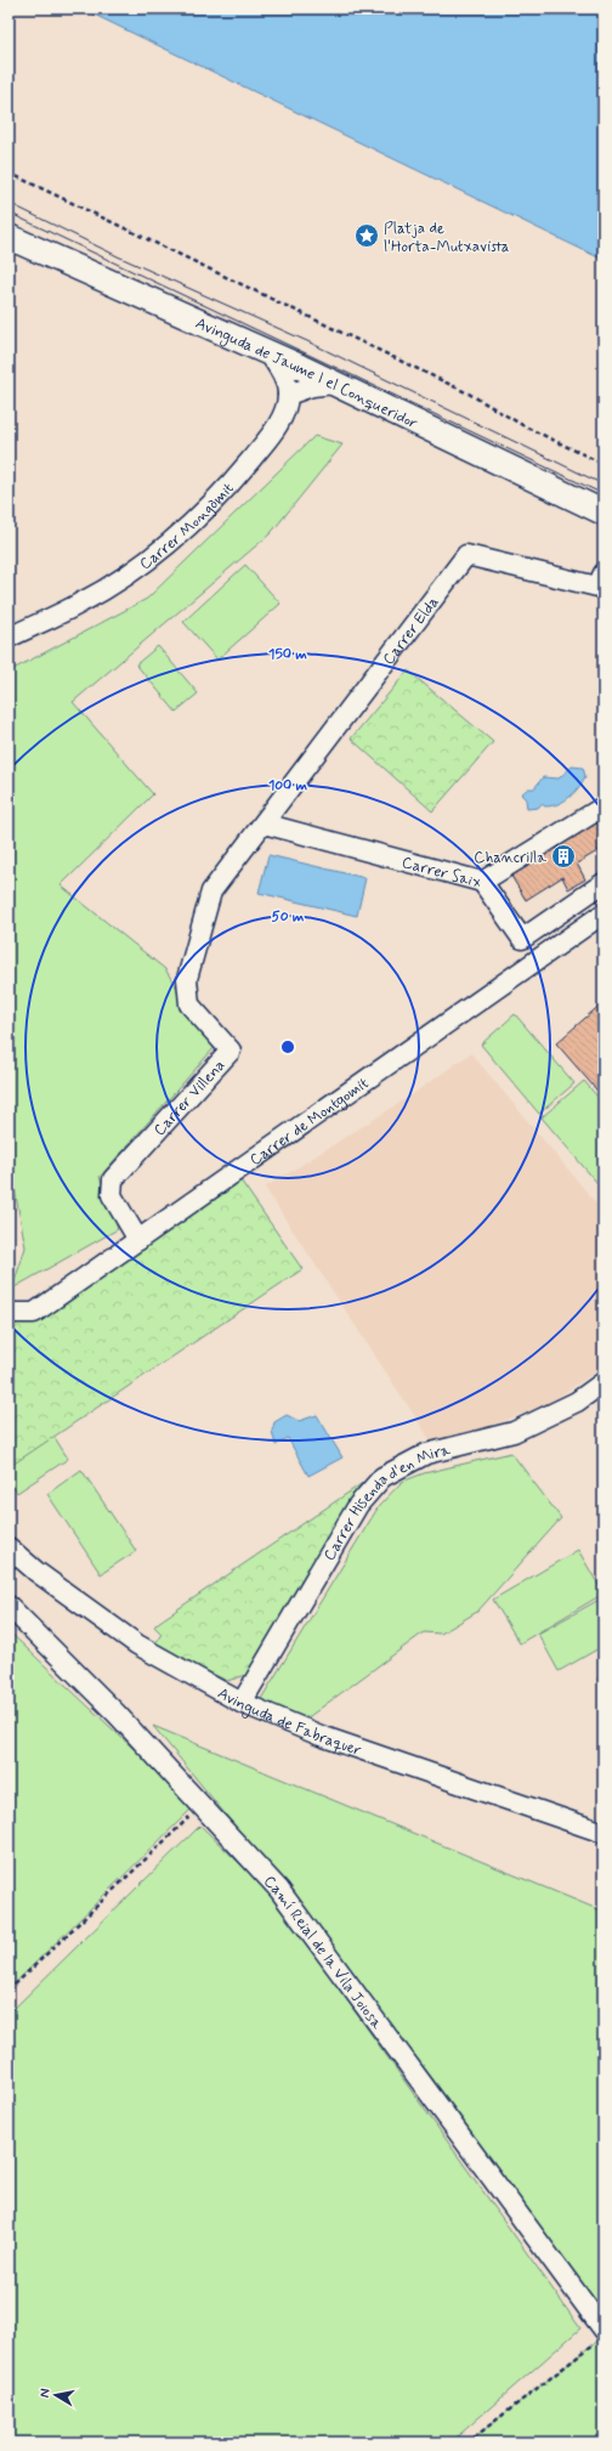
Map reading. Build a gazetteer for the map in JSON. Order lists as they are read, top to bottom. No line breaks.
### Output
{"streets":{"street":["Avinguda de Jaume I el Conqueridor","Carrer Mongòmit","Carrer Elda","Carrer Saix","Carrer Villena","Carrer de Montgomit","Carrer Hisenda d'en Mira","Avinguda de Fabraquer","Camí Reial de la Vila Joiosa"]},"crossings":[["Carrer Elda","Carrer Saix"],["Carrer Elda","Carrer Villena"],["Carrer Saix","Carrer Villena"],["Carrer Villena","Carrer de Montgomit"],["Carrer Hisenda d'en Mira","Avinguda de Fabraquer"]],"places":{"place":["Platja de l'Horta-Mutxavista"],"building":["Chancrilla"]},"north":"left","rings":["150 m","100 m","50 m"]}
